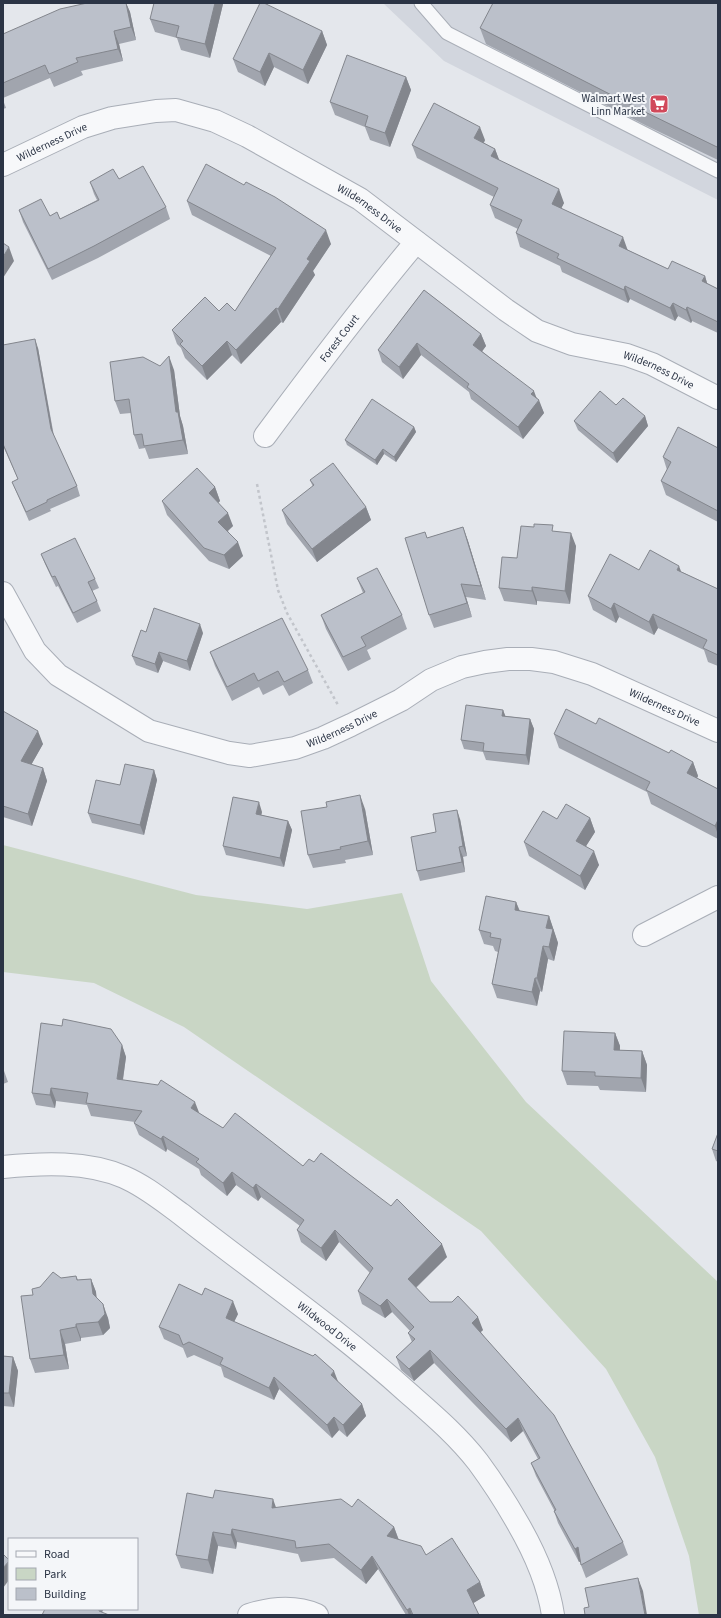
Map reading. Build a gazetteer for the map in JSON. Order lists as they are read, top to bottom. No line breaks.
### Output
{"streets":{"street":["Wilderness Drive","Forest Court","Wildwood Drive"]},"crossings":[["Wilderness Drive","Forest Court"]],"places":{"supermarket":["Walmart West Linn Market"]},"legend":["Road","Park","Building"]}
